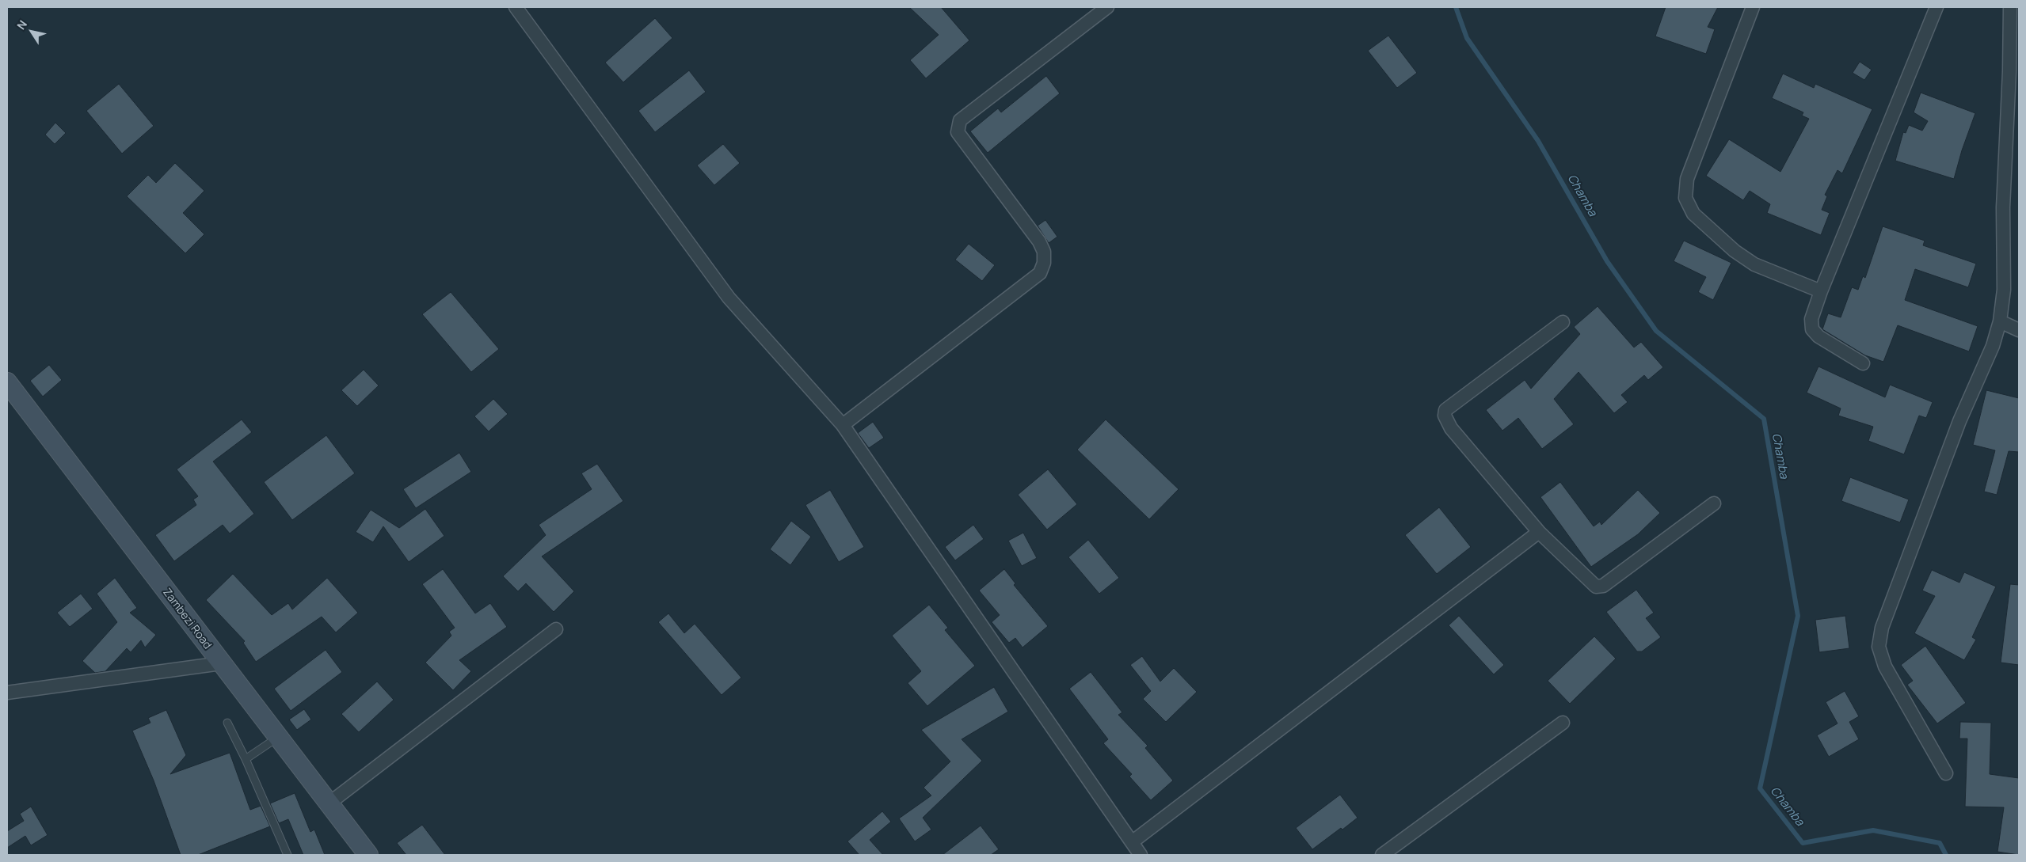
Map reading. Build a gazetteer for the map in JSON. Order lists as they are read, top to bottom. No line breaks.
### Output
{"streets":{"main road":["Zambezi Road"]},"water":["Chamba"],"north":"top left"}
